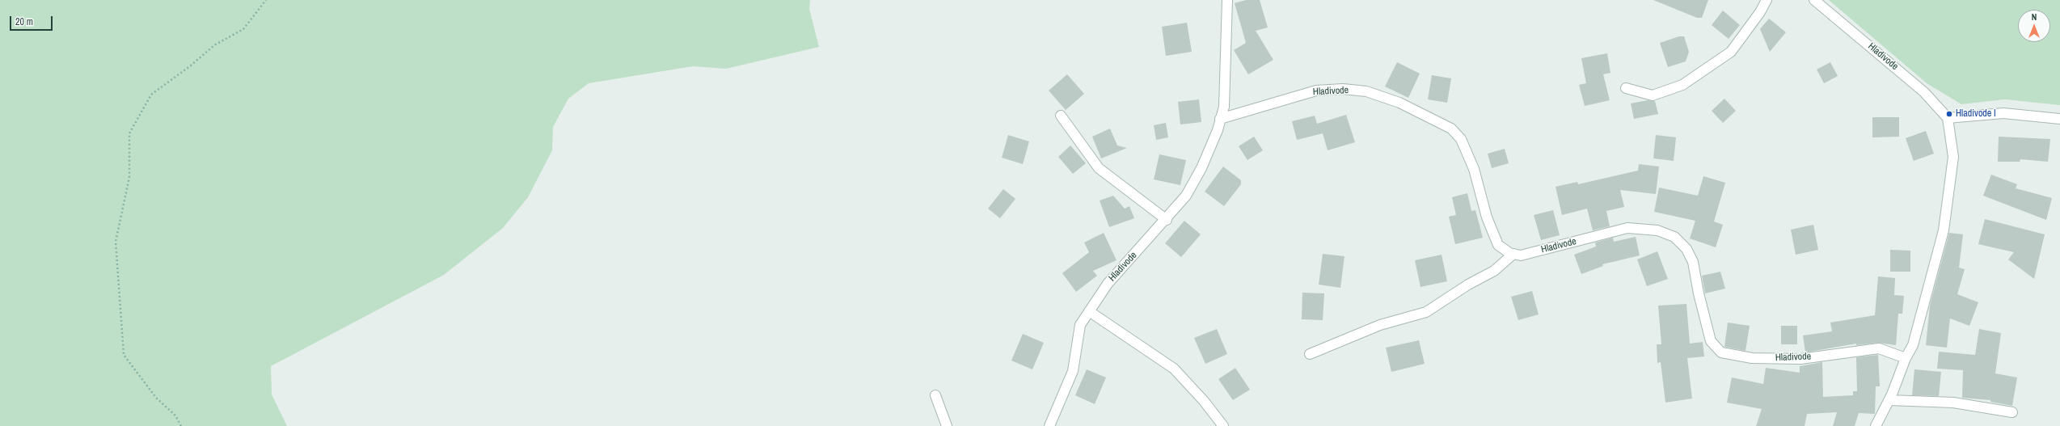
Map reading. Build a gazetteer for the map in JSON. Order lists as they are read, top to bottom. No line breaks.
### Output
{"streets":{"street":["Hladivode"]},"places":["Hladivode I"],"scale_bar":"20 m","north":"top"}
